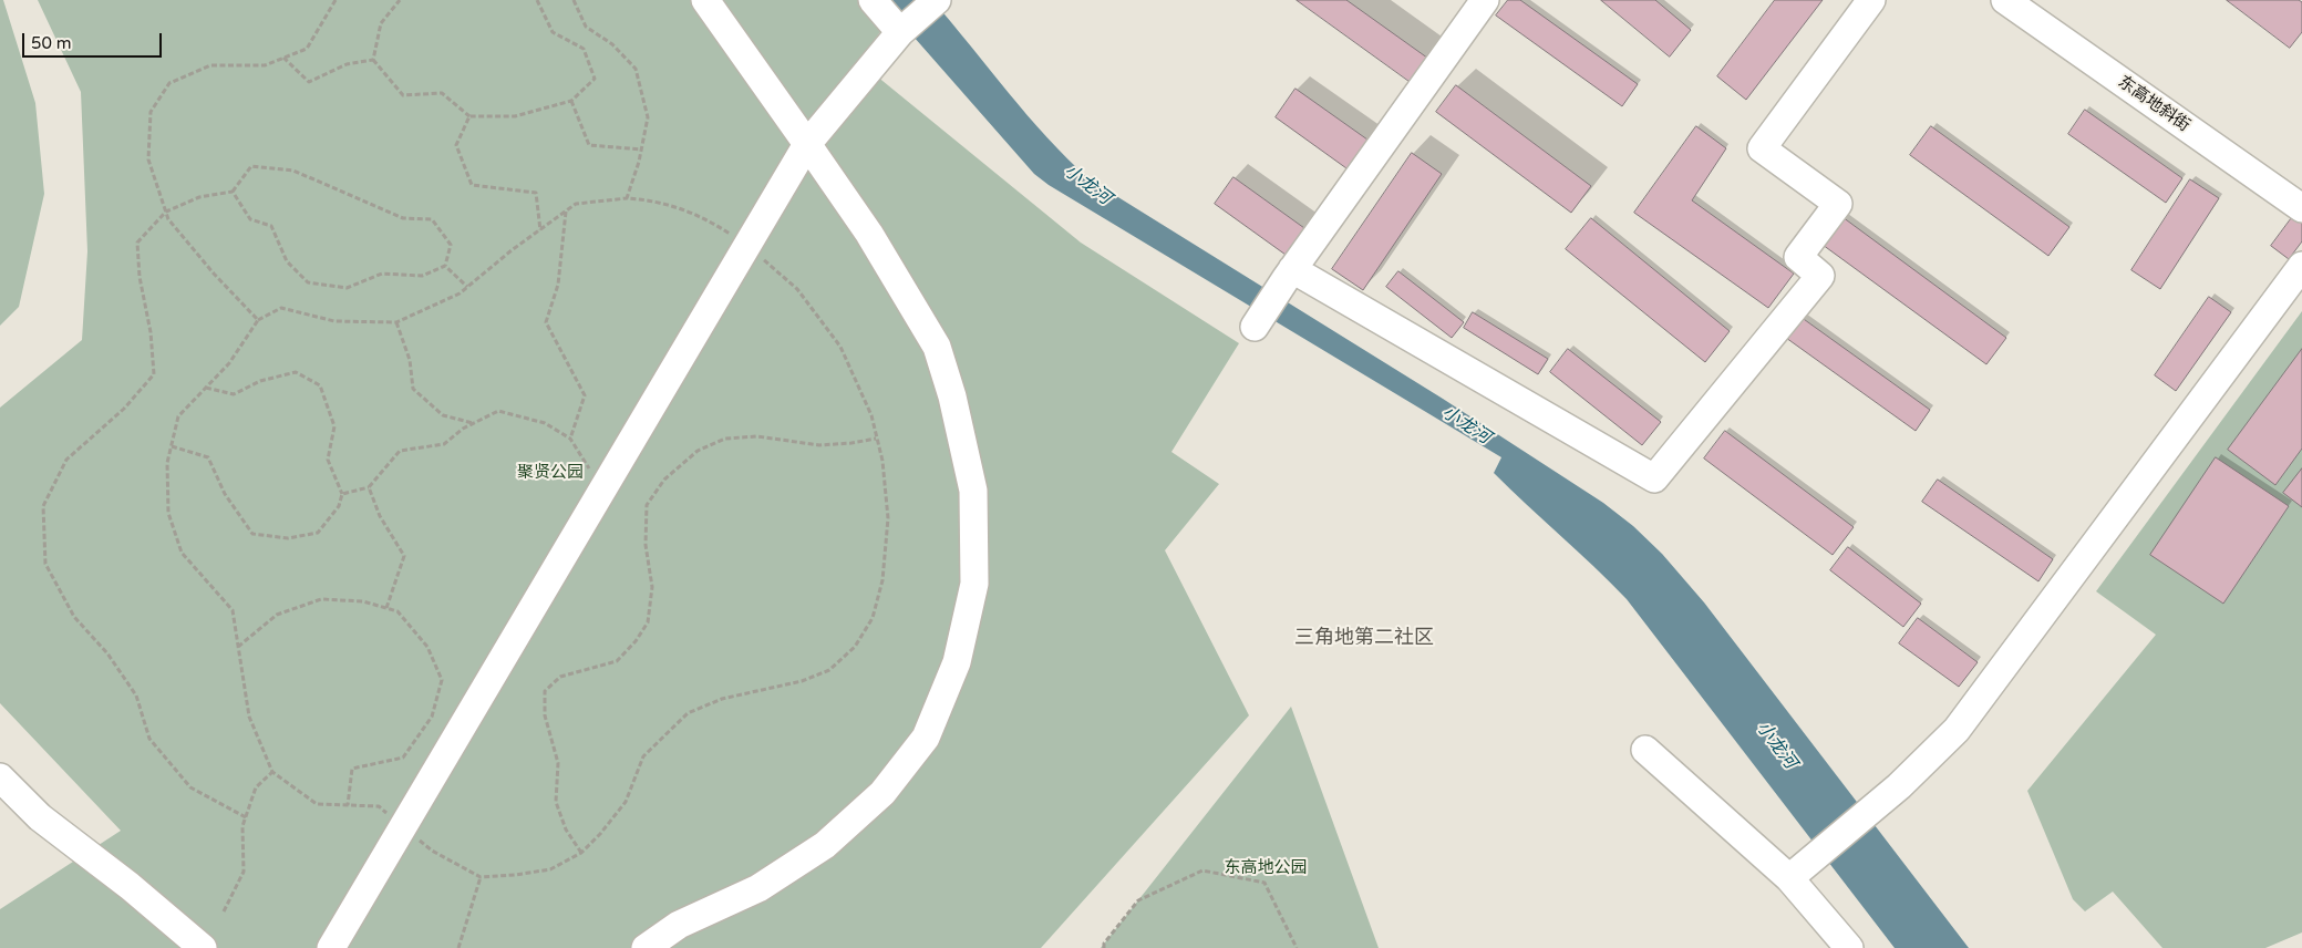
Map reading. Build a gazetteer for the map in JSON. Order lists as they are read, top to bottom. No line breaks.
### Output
{"streets":{"street":["东高地斜街"]},"districts":["三角地第二社区"],"water":["小龙河"],"parks":["聚贤公园","东高地公园"],"scale_bar":"50 m"}
